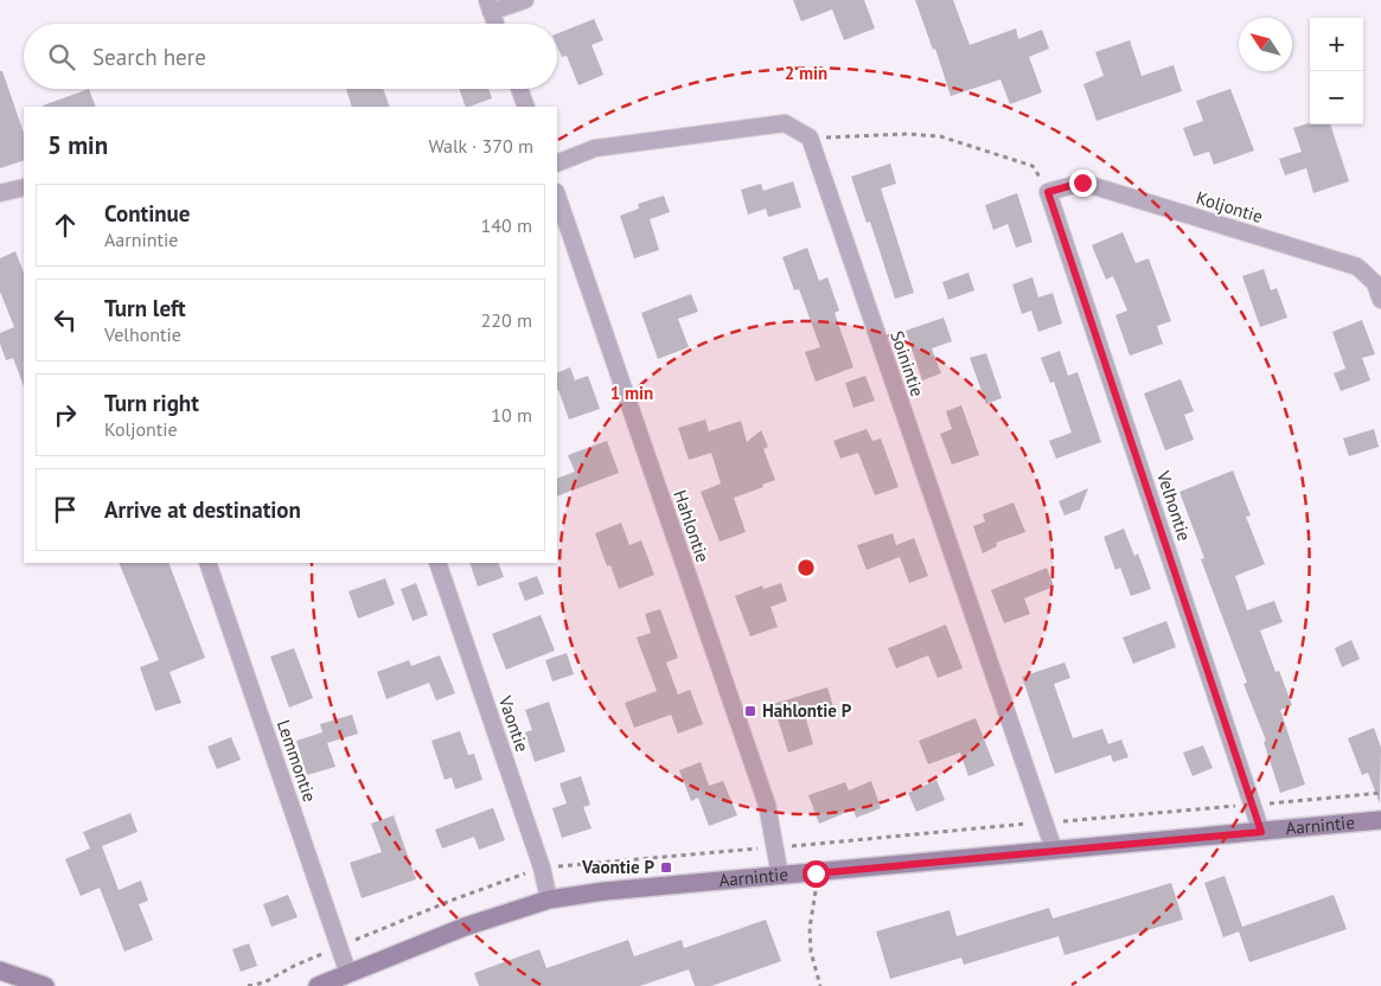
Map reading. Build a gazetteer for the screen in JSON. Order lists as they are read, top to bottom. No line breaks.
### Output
{"streets":{"street":["Koljontie","Soinintie","Velhontie","Hahlontie","Vaontie","Lemmontie","Aarnintie"]},"crossings":[["Koljontie","Velhontie"],["Soinintie","Aarnintie"],["Velhontie","Aarnintie"],["Hahlontie","Aarnintie"],["Vaontie","Aarnintie"],["Lemmontie","Aarnintie"]],"places":{"transit":["Hahlontie P","Vaontie P"]},"north":"top left","page":{"map_buttons":["+","−"],"search":"Search here","heading":["5 min","Walk · 370 m"],"list":[["Continue","Aarnintie","140 m"],["Turn left","Velhontie","220 m"],["Turn right","Koljontie","10 m"],"Arrive at destination"]},"rings":["2 min","1 min"]}
